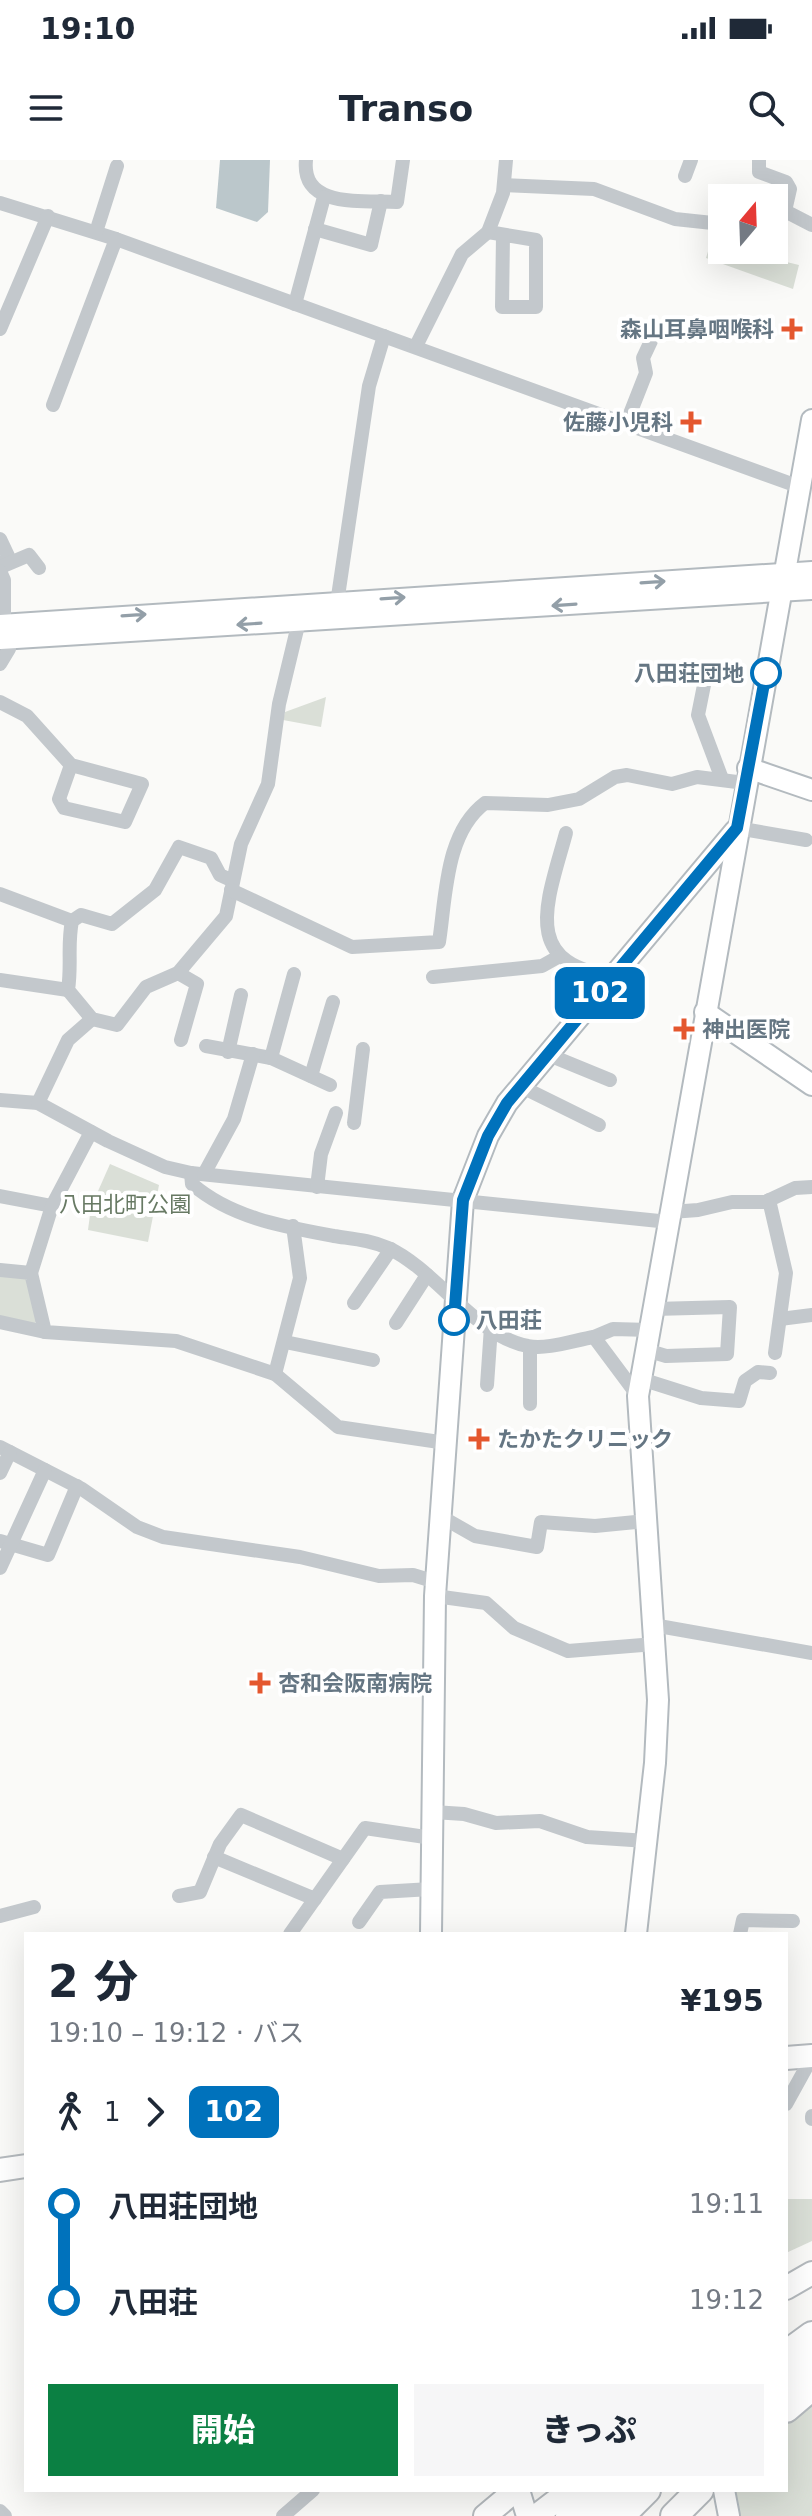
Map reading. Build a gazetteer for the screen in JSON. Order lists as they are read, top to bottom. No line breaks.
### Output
{"parks":["八田北町公園"],"places":{"health":["森山耳鼻咽喉科","佐藤小児科","神出医院","たかたクリニック","杏和会阪南病院"],"other":["八田荘団地","八田荘"]},"lines":["bus line 102"],"north":"top","page":{"status":"19:10","header":"Transo","on_map":"102","heading":["2 分","19:10 – 19:12 · バス","¥195"],"legs":["1","102"],"list":[{"name":"八田荘団地","value":"19:11"},{"name":"八田荘","value":"19:12"}],"buttons":["開始","きっぷ"]}}
